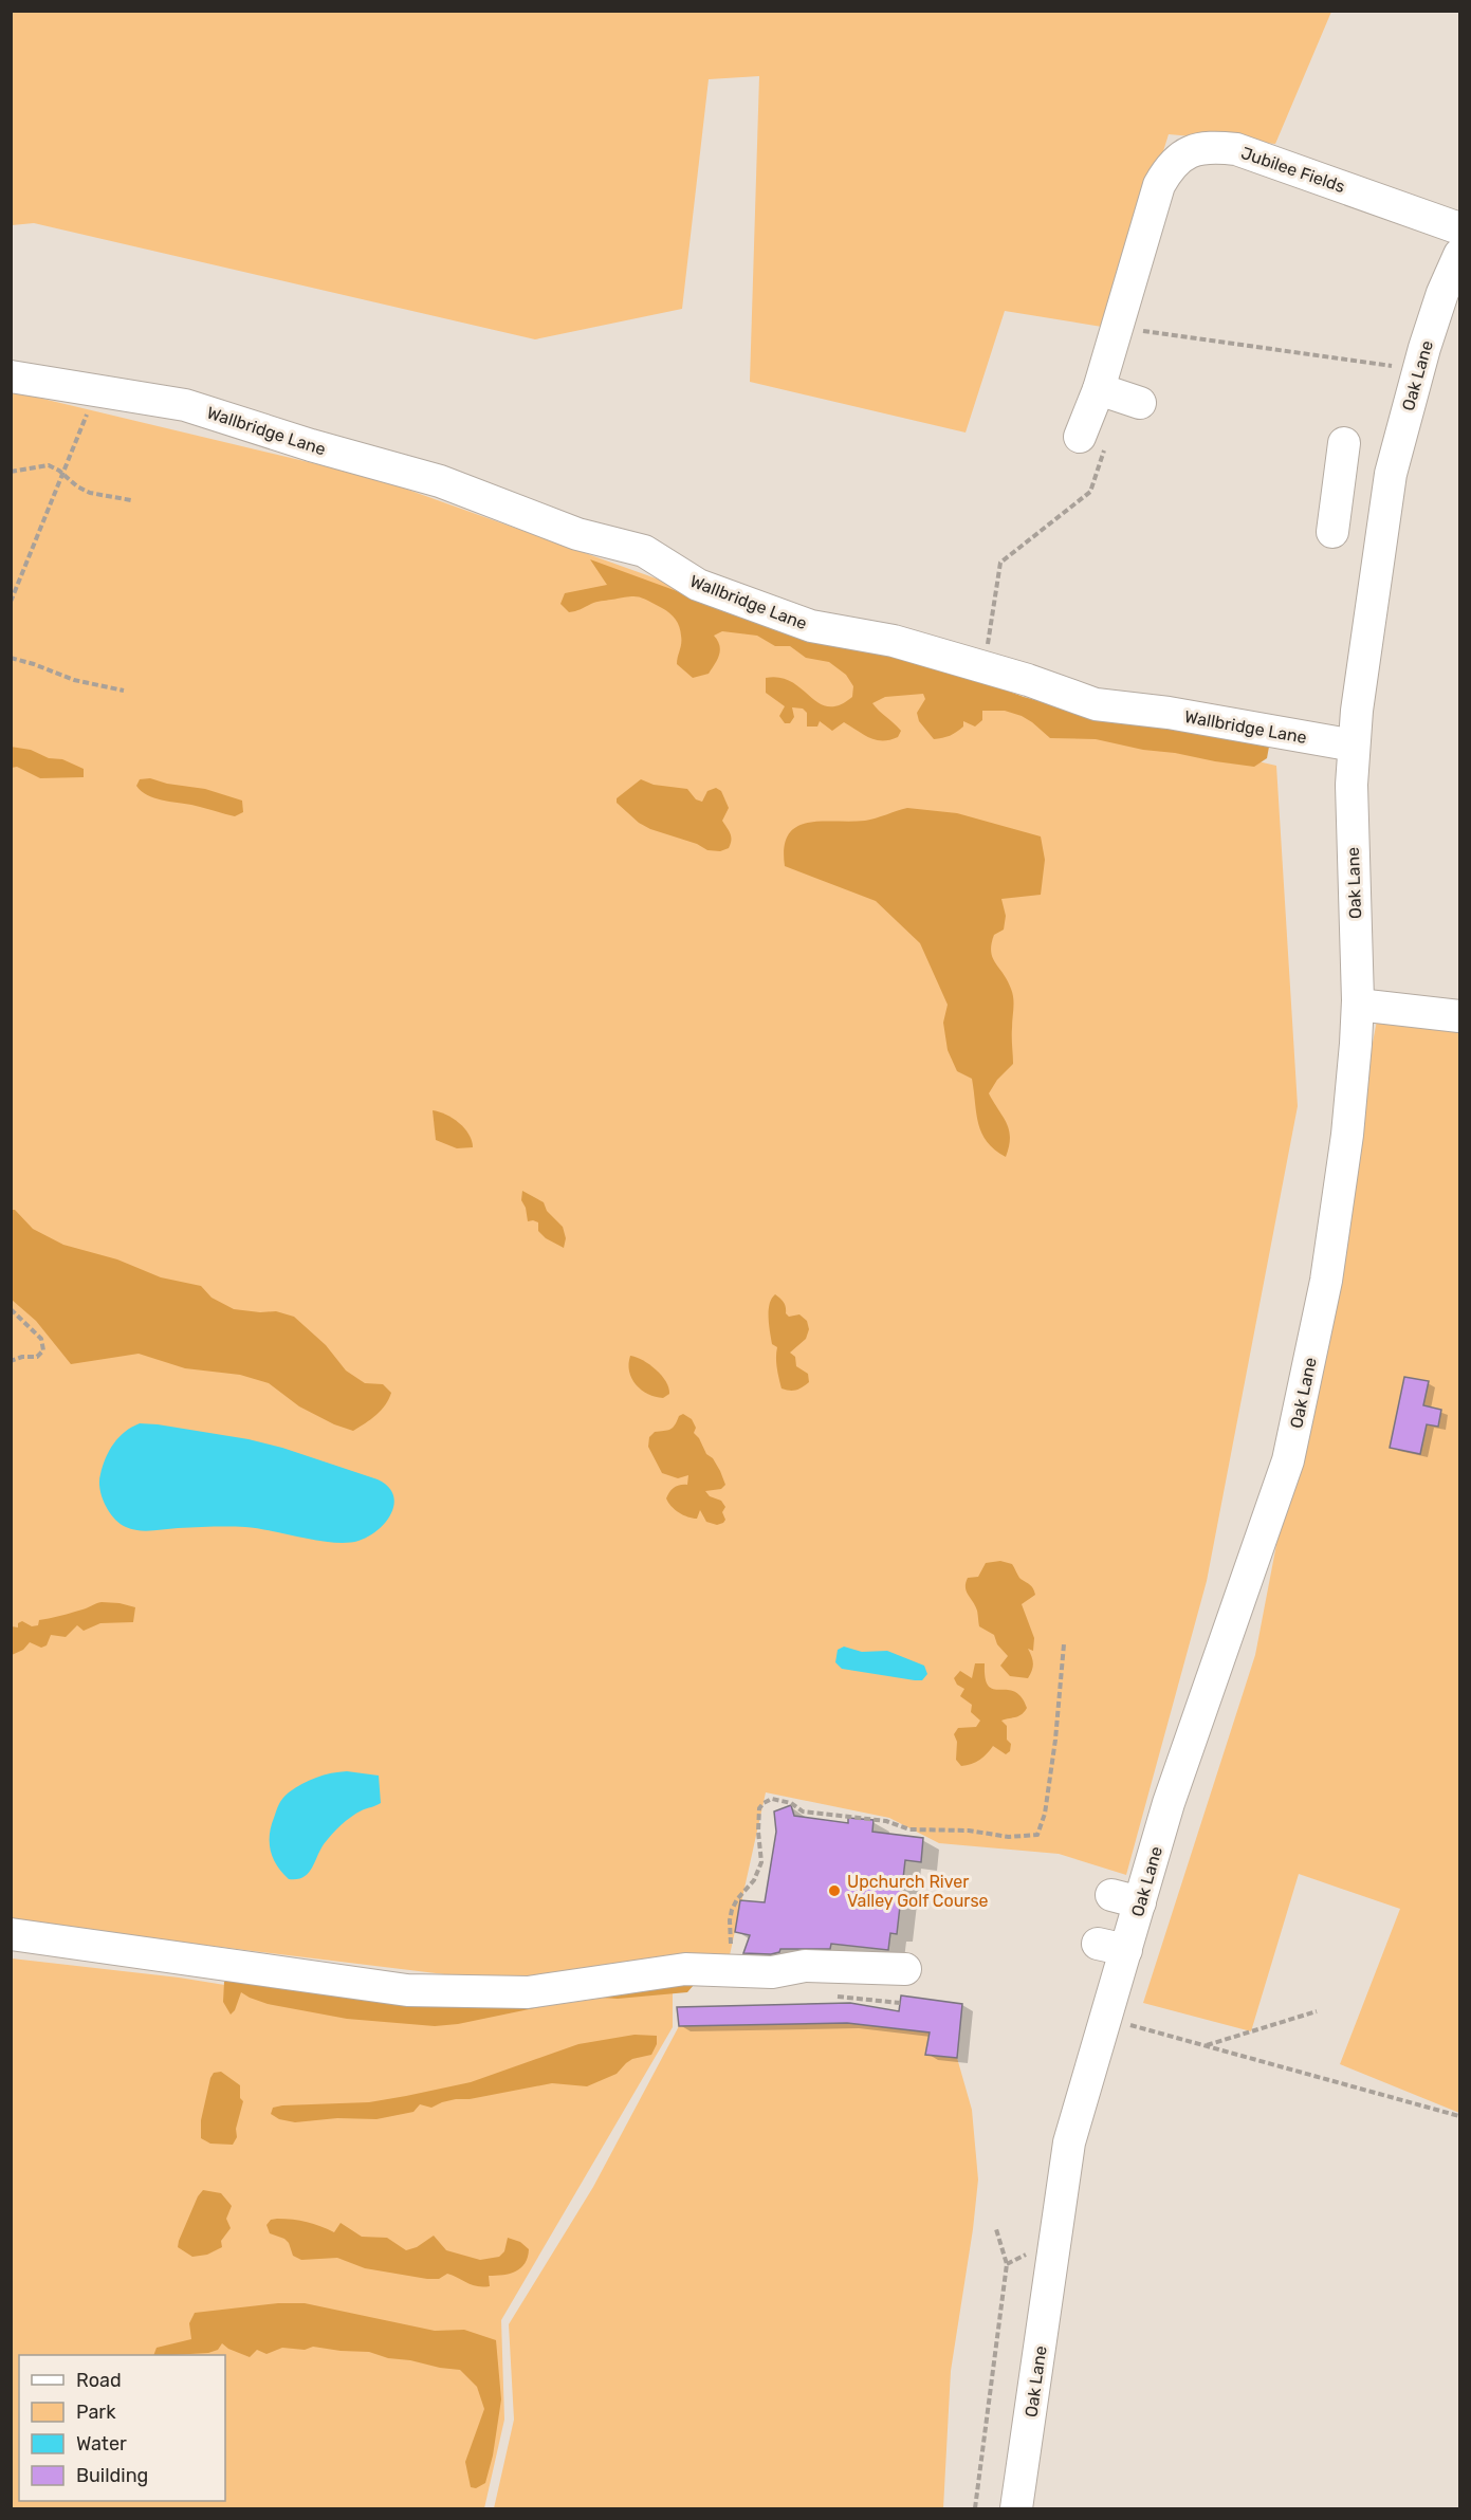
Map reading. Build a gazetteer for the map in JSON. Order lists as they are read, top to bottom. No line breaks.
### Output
{"streets":{"street":["Jubilee Fields","Oak Lane","Wallbridge Lane"]},"crossings":[["Oak Lane","Wallbridge Lane"]],"places":["Upchurch River Valley Golf Course"],"legend":["Road","Park","Water","Building"]}
